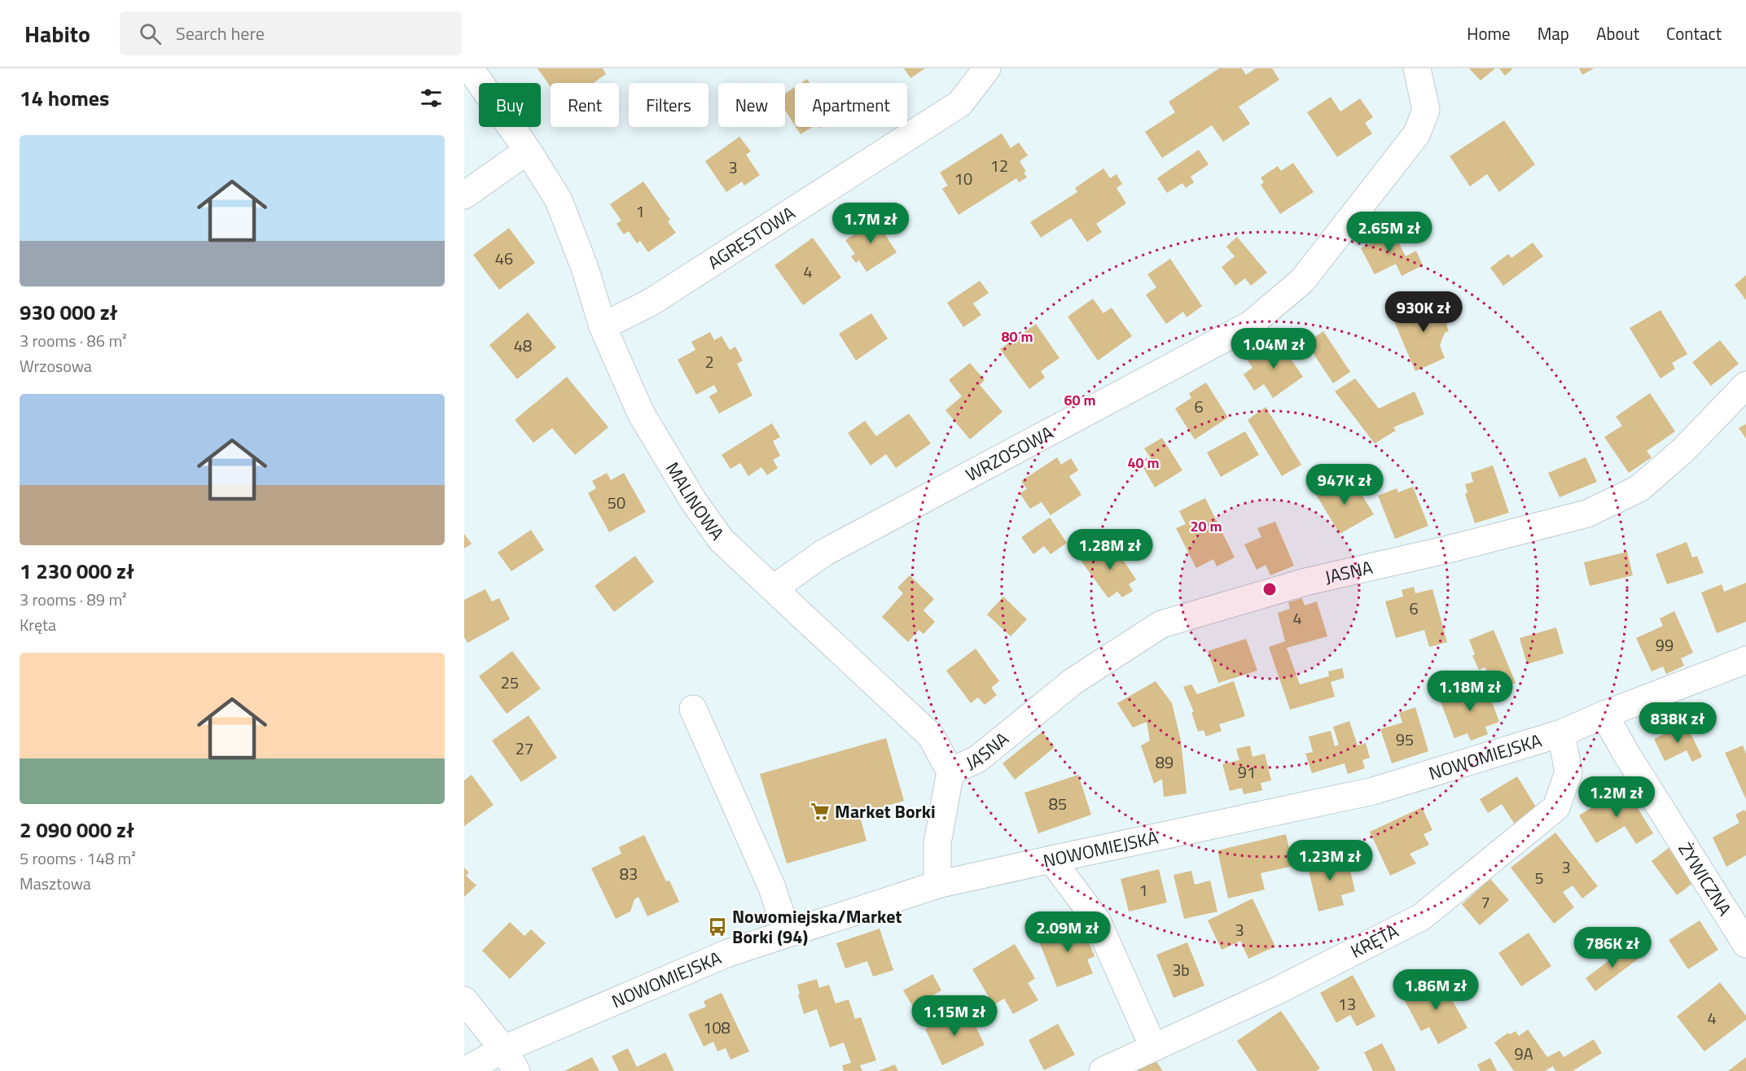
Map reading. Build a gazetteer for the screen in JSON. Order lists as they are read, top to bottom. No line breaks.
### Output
{"streets":{"street":["AGRESTOWA","WRZOSOWA","MALINOWA","JASNA","NOWOMIEJSKA","ŻYWICZNA","KRĘTA"]},"crossings":[["AGRESTOWA","MALINOWA"],["WRZOSOWA","MALINOWA"],["MALINOWA","JASNA"],["NOWOMIEJSKA","ŻYWICZNA"],["NOWOMIEJSKA","KRĘTA"]],"places":{"supermarket":["Market Borki"],"bus stop":["Nowomiejska/Market Borki (94)"]},"house_numbers":["12","3","10","1","46","4","48","2","6","50","6","4","99","25","95","27","89","91","85","3","83","5","1","7","3","3b","13","4","108","9A"],"page":{"header":"Habito","search":"Search here","nav":["Home","Map","About","Contact"],"heading":"14 homes","chip":["Buy","Rent","Filters","New","Apartment"],"list":[{"name":"930 000 zł","note":"3 rooms · 86 m² · Wrzosowa"},{"name":"1 230 000 zł","note":"3 rooms · 89 m² · Kręta"},{"name":"2 090 000 zł","note":"5 rooms · 148 m² · Masztowa"}],"price":["1.7M zł","2.65M zł","930K zł","1.04M zł","947K zł","1.28M zł","1.18M zł","838K zł","1.2M zł","1.23M zł","2.09M zł","786K zł","1.86M zł","1.15M zł"]},"rings":["80 m","60 m","40 m","20 m"]}
